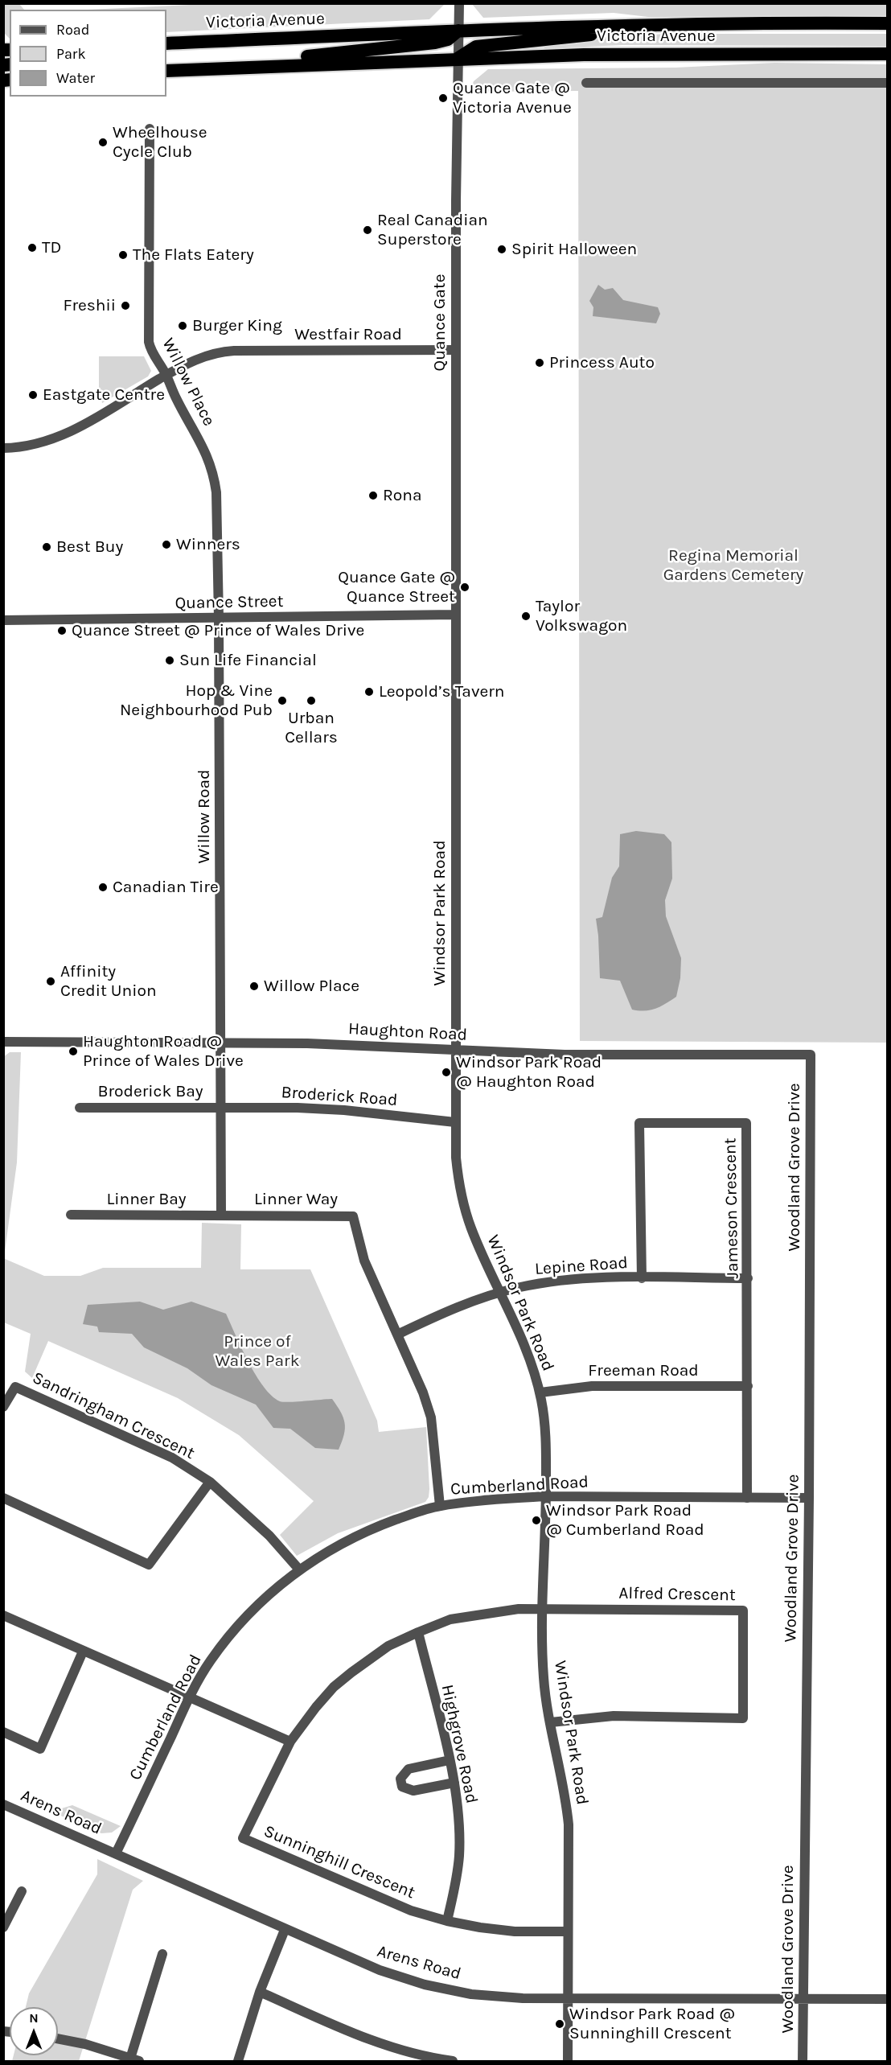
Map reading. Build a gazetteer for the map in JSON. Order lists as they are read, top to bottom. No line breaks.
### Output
{"streets":{"highway":["Victoria Avenue"],"street":["Quance Gate","Westfair Road","Willow Place","Quance Street","Willow Road","Windsor Park Road","Haughton Road","Broderick Bay","Broderick Road","Woodland Grove Drive","Linner Bay","Linner Way","Jameson Crescent","Lepine Road","Freeman Road","Sandringham Crescent","Cumberland Road","Alfred Crescent","Highgrove Road","Arens Road","Sunninghill Crescent"]},"crossings":[["Victoria Avenue","Quance Gate"],["Quance Gate","Westfair Road"],["Quance Gate","Quance Street"],["Quance Gate","Windsor Park Road"],["Westfair Road","Willow Place"],["Willow Place","Quance Street"],["Willow Place","Willow Road"],["Quance Street","Willow Road"],["Quance Street","Windsor Park Road"],["Willow Road","Haughton Road"],["Windsor Park Road","Haughton Road"],["Windsor Park Road","Broderick Road"],["Windsor Park Road","Lepine Road"],["Windsor Park Road","Freeman Road"],["Windsor Park Road","Cumberland Road"],["Windsor Park Road","Alfred Crescent"],["Windsor Park Road","Arens Road"],["Windsor Park Road","Sunninghill Crescent"],["Haughton Road","Woodland Grove Drive"],["Broderick Bay","Broderick Road"],["Woodland Grove Drive","Cumberland Road"],["Woodland Grove Drive","Arens Road"],["Linner Bay","Linner Way"],["Linner Way","Lepine Road"],["Linner Way","Cumberland Road"],["Jameson Crescent","Lepine Road"],["Jameson Crescent","Freeman Road"],["Jameson Crescent","Cumberland Road"],["Sandringham Crescent","Cumberland Road"],["Cumberland Road","Arens Road"],["Alfred Crescent","Sunninghill Crescent"],["Highgrove Road","Sunninghill Crescent"]],"parks":["Regina Memorial Gardens Cemetery","Prince of Wales Park"],"places":["Quance Gate @ Victoria Avenue","Wheelhouse Cycle Club","Real Canadian Superstore","TD","Spirit Halloween","The Flats Eatery","Freshii","Burger King","Princess Auto","Eastgate Centre","Rona","Winners","Best Buy","Quance Gate @ Quance Street","Taylor Volkswagon","Quance Street @ Prince of Wales Drive","Sun Life Financial","Leopold’s Tavern","Hop & Vine Neighbourhood Pub","Urban Cellars","Canadian Tire","Affinity Credit Union","Willow Place","Haughton Road @ Prince of Wales Drive","Windsor Park Road @ Haughton Road","Windsor Park Road @ Cumberland Road","Windsor Park Road @ Sunninghill Crescent"],"legend":["Road","Park","Water"],"north":"top"}
